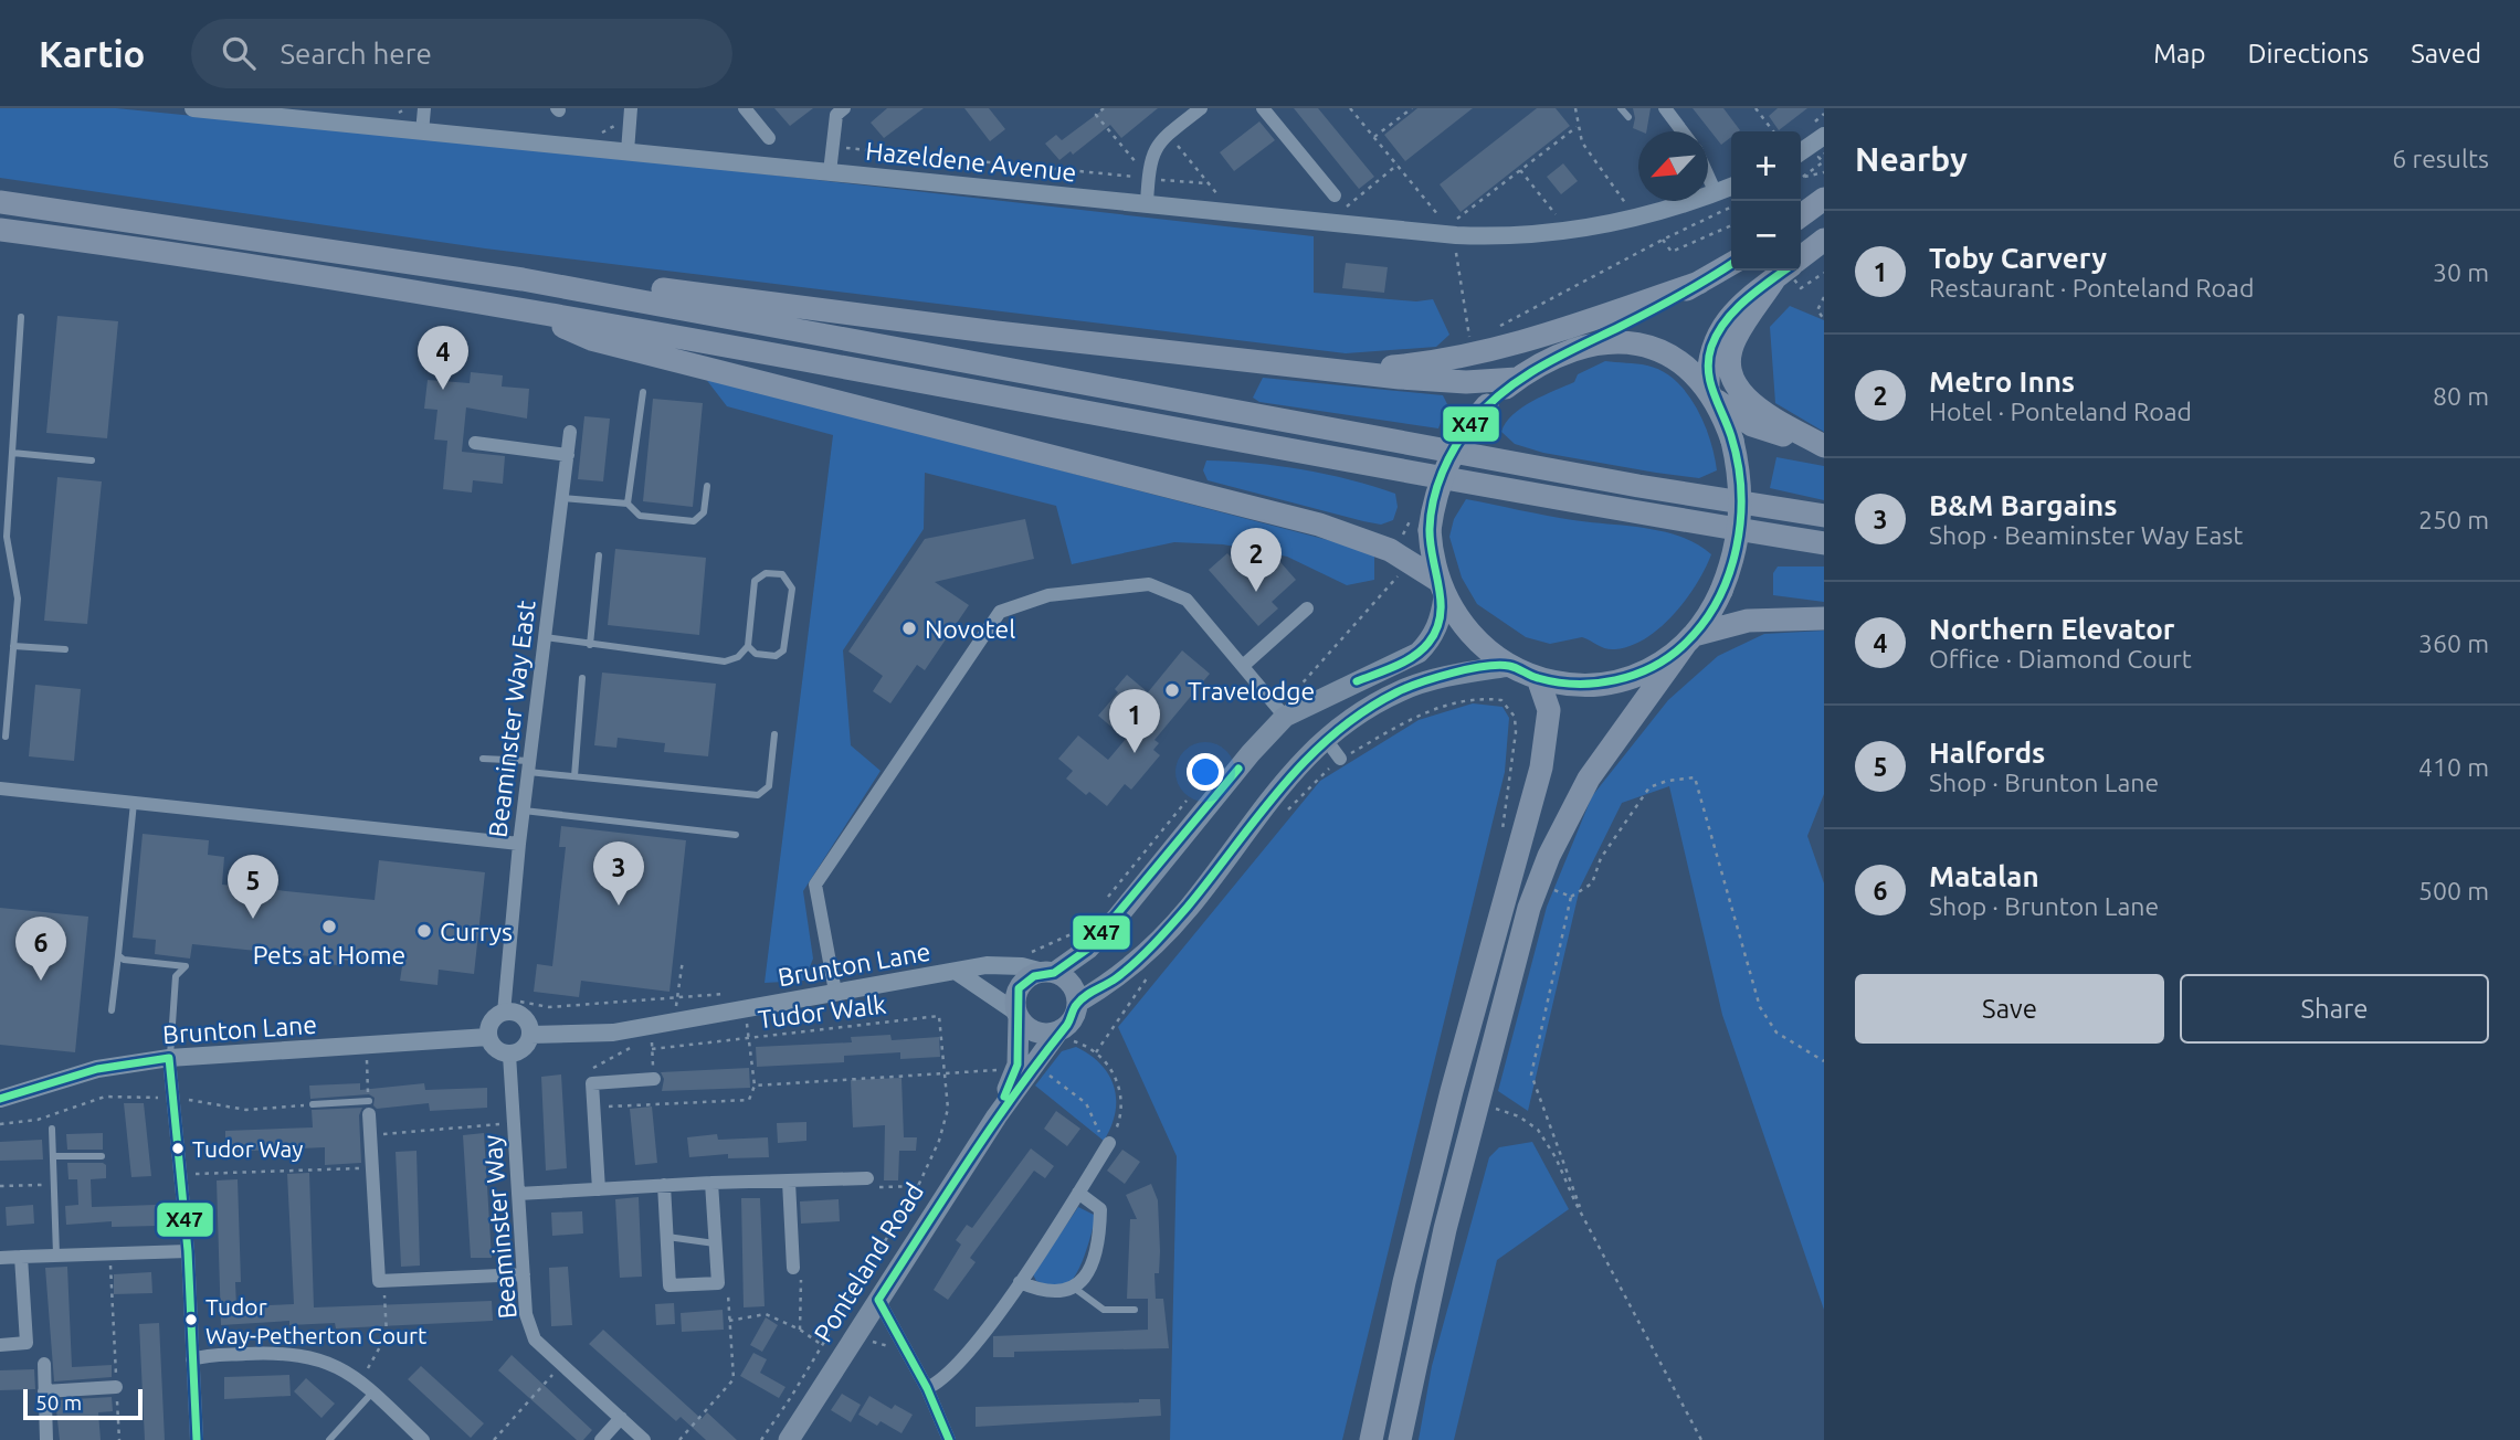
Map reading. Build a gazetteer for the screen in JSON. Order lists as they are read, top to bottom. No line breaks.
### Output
{"streets":{"main road":["Ponteland Road"],"street":["Hazeldene Avenue","Beaminster Way East","Brunton Lane","Beaminster Way"],"path":["Tudor Walk"]},"crossings":[["Beaminster Way East","Brunton Lane"],["Beaminster Way East","Beaminster Way"],["Brunton Lane","Beaminster Way"],["Brunton Lane","Ponteland Road"]],"places":["Novotel","Travelodge","Pets at Home","Currys","Tudor Way","Tudor Way-Petherton Court"],"lines":["transit line X47"],"scale_bar":"50 m","north":"bottom left","page":{"header":"Kartio","search":"Search here","nav":["Map","Directions","Saved"],"heading":["Nearby","6 results"],"map_buttons":["+","−"],"list":[{"mark":"1","name":"Toby Carvery","note":"Restaurant · Ponteland Road","value":"30 m"},{"mark":"2","name":"Metro Inns","note":"Hotel · Ponteland Road","value":"80 m"},{"mark":"3","name":"B&M Bargains","note":"Shop · Beaminster Way East","value":"250 m"},{"mark":"4","name":"Northern Elevator","note":"Office · Diamond Court","value":"360 m"},{"mark":"5","name":"Halfords","note":"Shop · Brunton Lane","value":"410 m"},{"mark":"6","name":"Matalan","note":"Shop · Brunton Lane","value":"500 m"}],"pins":["4","2","1","3","5","6"],"buttons":["Save","Share"],"scale":"50 m"}}
